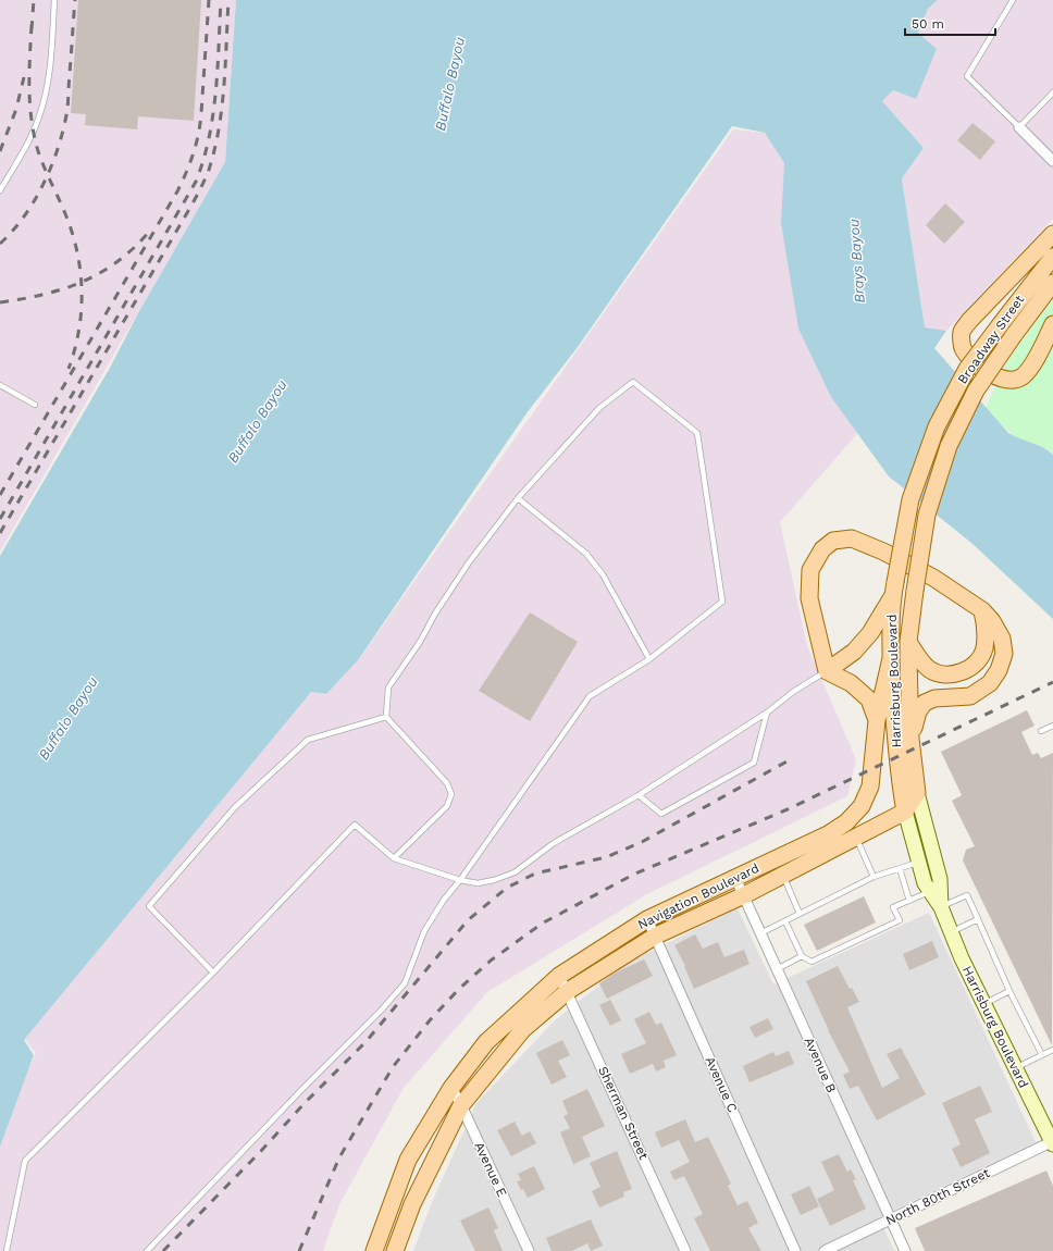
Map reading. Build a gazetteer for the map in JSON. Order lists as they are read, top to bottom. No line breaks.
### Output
{"streets":{"main road":["Broadway Street","Harrisburg Boulevard","Navigation Boulevard"],"street":["Avenue B","Avenue C","Sherman Street","Avenue E","North 80th Street"]},"crossings":[["Broadway Street","Harrisburg Boulevard"],["Harrisburg Boulevard","Navigation Boulevard"],["Harrisburg Boulevard","North 80th Street"],["Navigation Boulevard","Avenue B"],["Navigation Boulevard","Avenue C"],["Navigation Boulevard","Sherman Street"],["Navigation Boulevard","Avenue E"],["Avenue B","North 80th Street"]],"water":["Buffalo Bayou","Brays Bayou"],"scale_bar":"50 m"}
